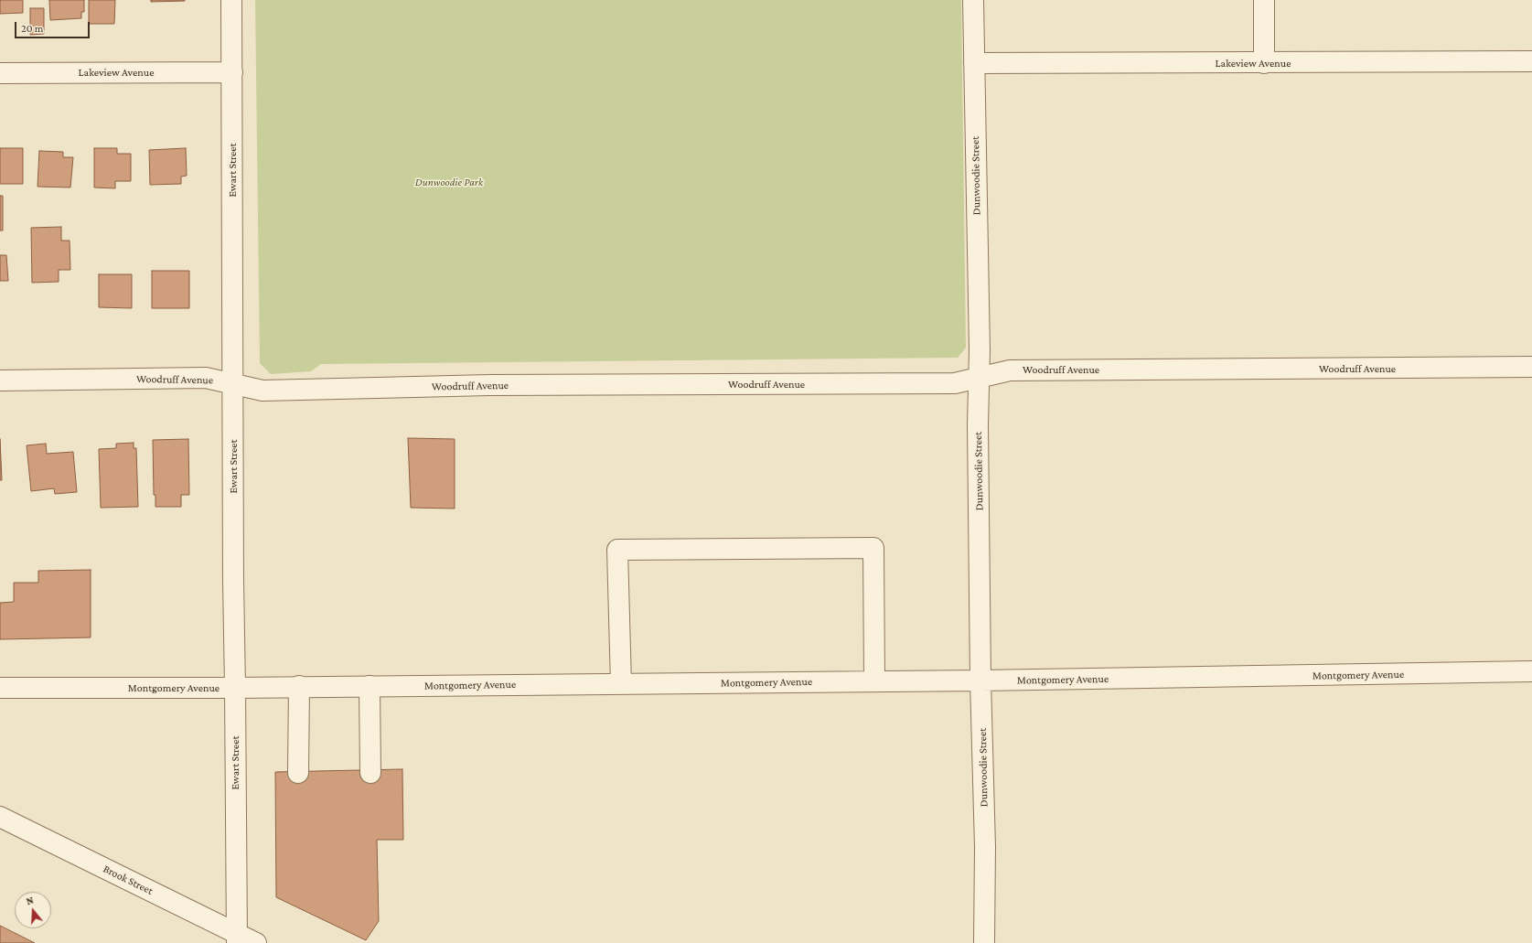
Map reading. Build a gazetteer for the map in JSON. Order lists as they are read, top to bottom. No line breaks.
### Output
{"streets":{"street":["Lakeview Avenue","Ewart Street","Dunwoodie Street","Woodruff Avenue","Montgomery Avenue","Brook Street"]},"crossings":[["Lakeview Avenue","Ewart Street"],["Lakeview Avenue","Dunwoodie Street"],["Ewart Street","Woodruff Avenue"],["Ewart Street","Montgomery Avenue"],["Ewart Street","Brook Street"],["Dunwoodie Street","Woodruff Avenue"],["Dunwoodie Street","Montgomery Avenue"]],"parks":["Dunwoodie Park"],"scale_bar":"20 m","north":"top"}
